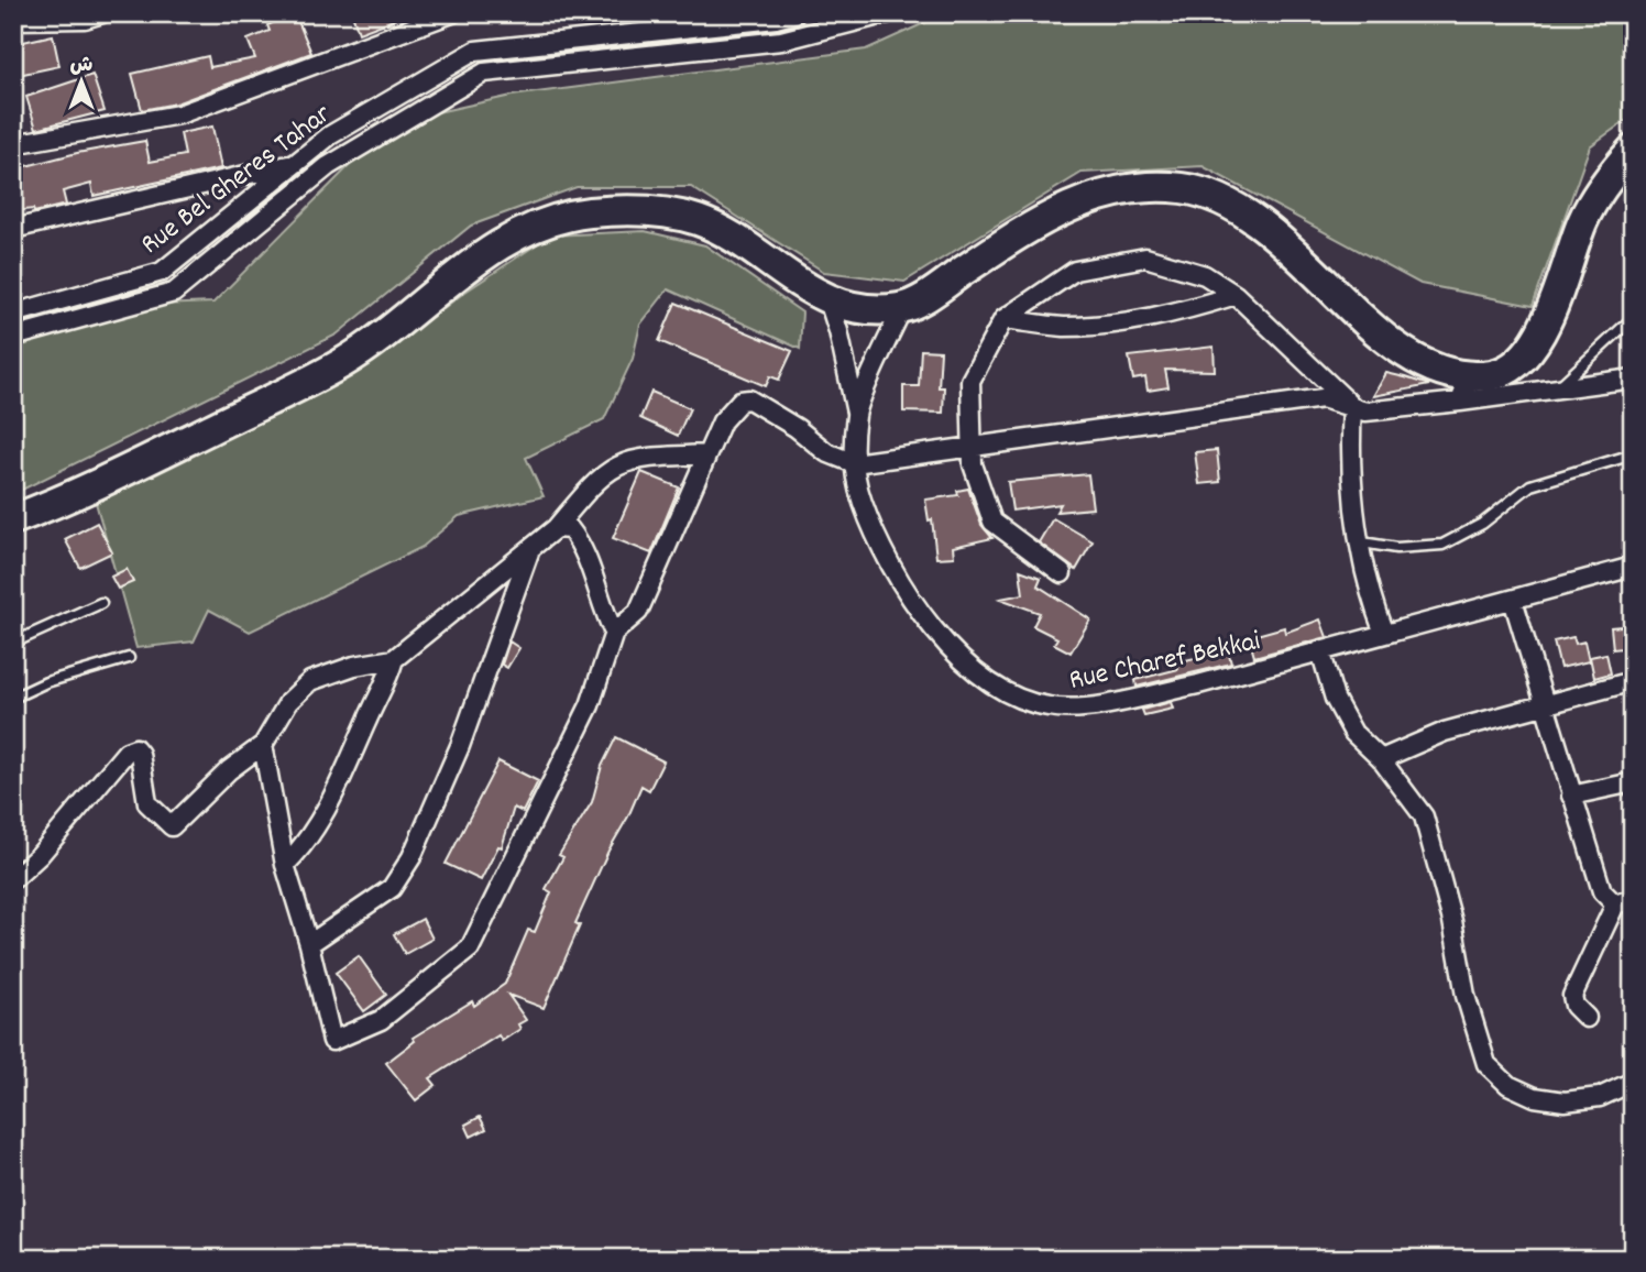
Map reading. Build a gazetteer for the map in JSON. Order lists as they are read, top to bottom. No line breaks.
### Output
{"streets":{"street":["Rue Bel Gheres Tahar","Rue Charef Bekkai"]},"north":"top"}
